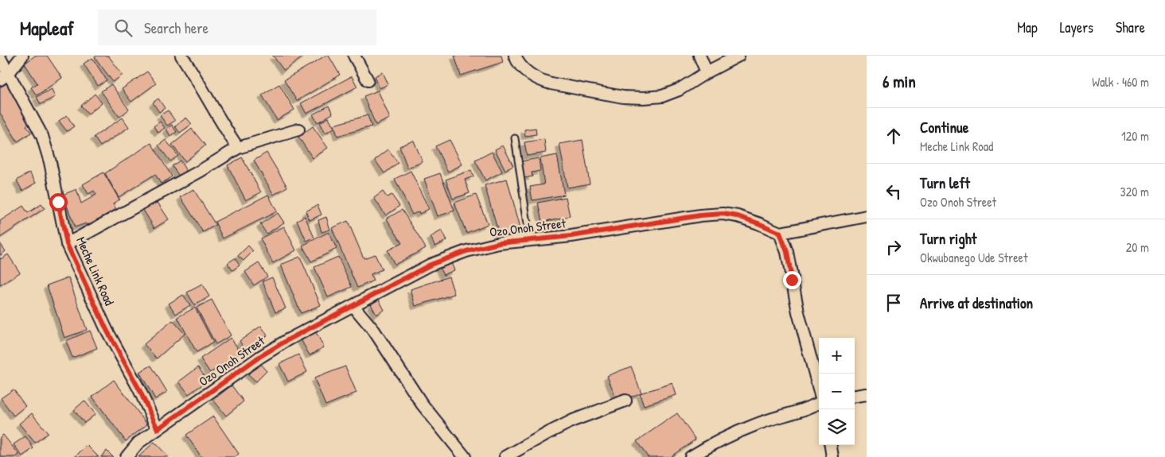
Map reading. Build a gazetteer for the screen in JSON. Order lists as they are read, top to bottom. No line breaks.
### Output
{"streets":{"street":["Ozo Onoh Street","Meche Link Road"]},"crossings":[["Ozo Onoh Street","Meche Link Road"]],"page":{"header":"Mapleaf","search":"Search here","nav":["Map","Layers","Share"],"heading":["6 min","Walk · 460 m"],"list":[["Continue","Meche Link Road","120 m"],["Turn left","Ozo Onoh Street","320 m"],["Turn right","Okwubanego Ude Street","20 m"],"Arrive at destination"],"map_buttons":["+","−"]}}
